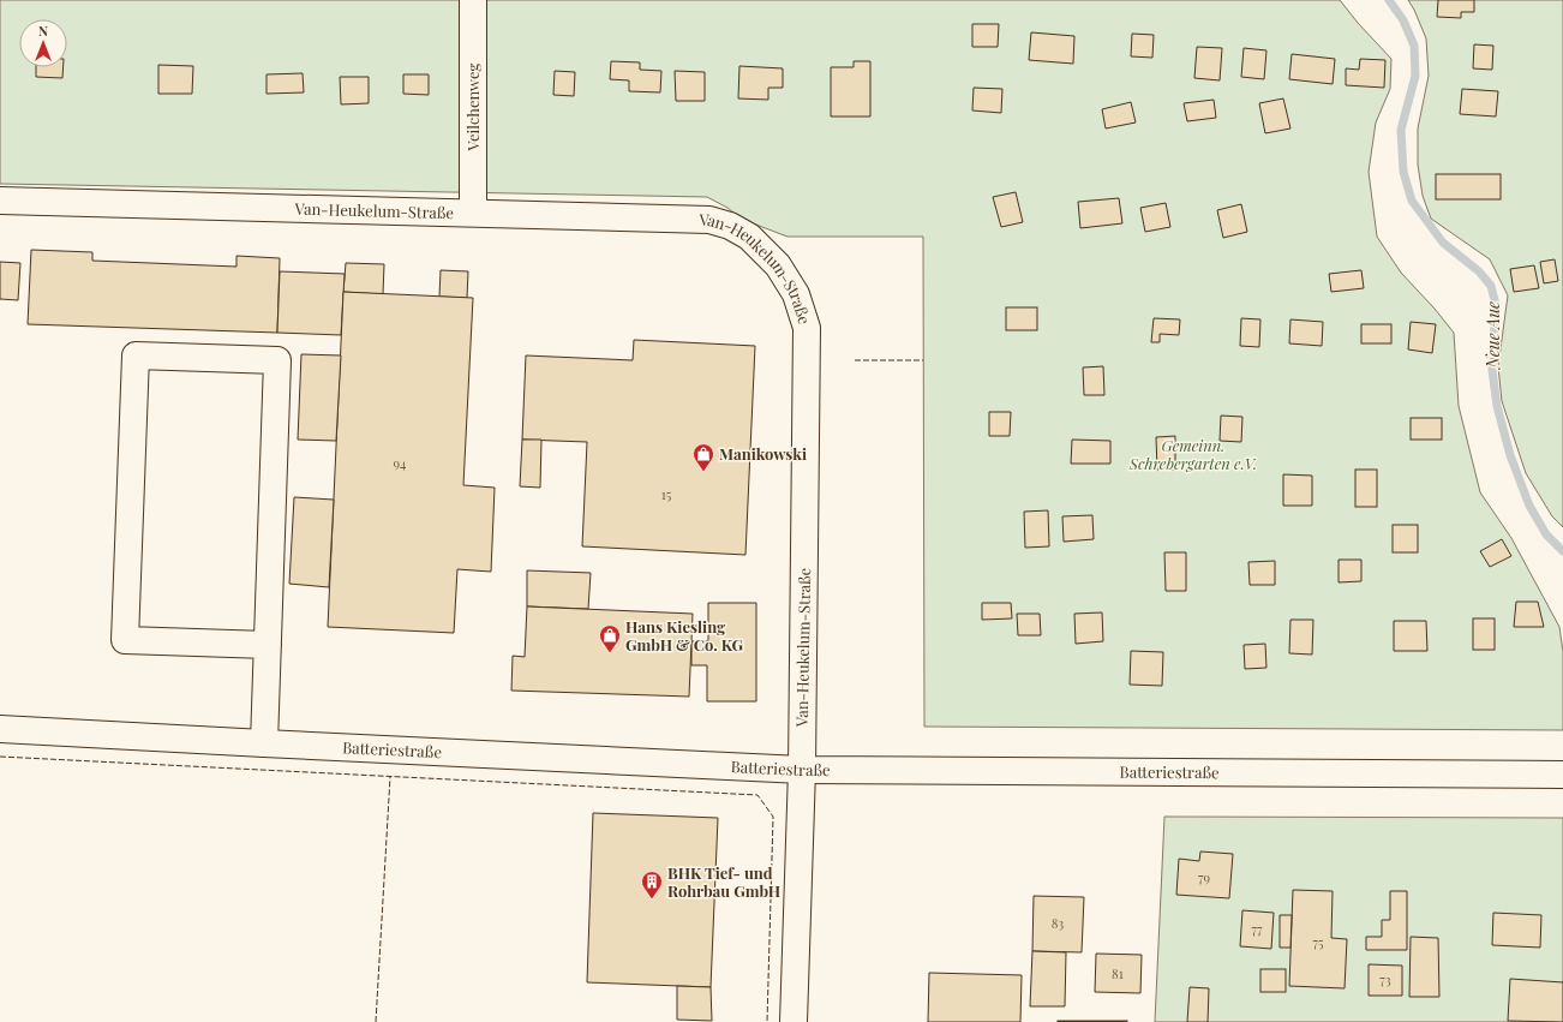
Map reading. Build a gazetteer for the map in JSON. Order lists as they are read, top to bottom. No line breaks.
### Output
{"streets":{"street":["Veilchenweg","Van-Heukelum-Straße","Batteriestraße"]},"crossings":[["Veilchenweg","Van-Heukelum-Straße"],["Van-Heukelum-Straße","Batteriestraße"]],"water":["Neue Aue"],"parks":["Gemeinn. Schrebergarten e.V."],"places":{"shop":["Manikowski","Hans Kiesling GmbH & Co. KG"],"building":["BHK Tief- und Rohrbau GmbH"]},"house_numbers":["94","15","79","83","77","75","81","73"],"north":"top"}
